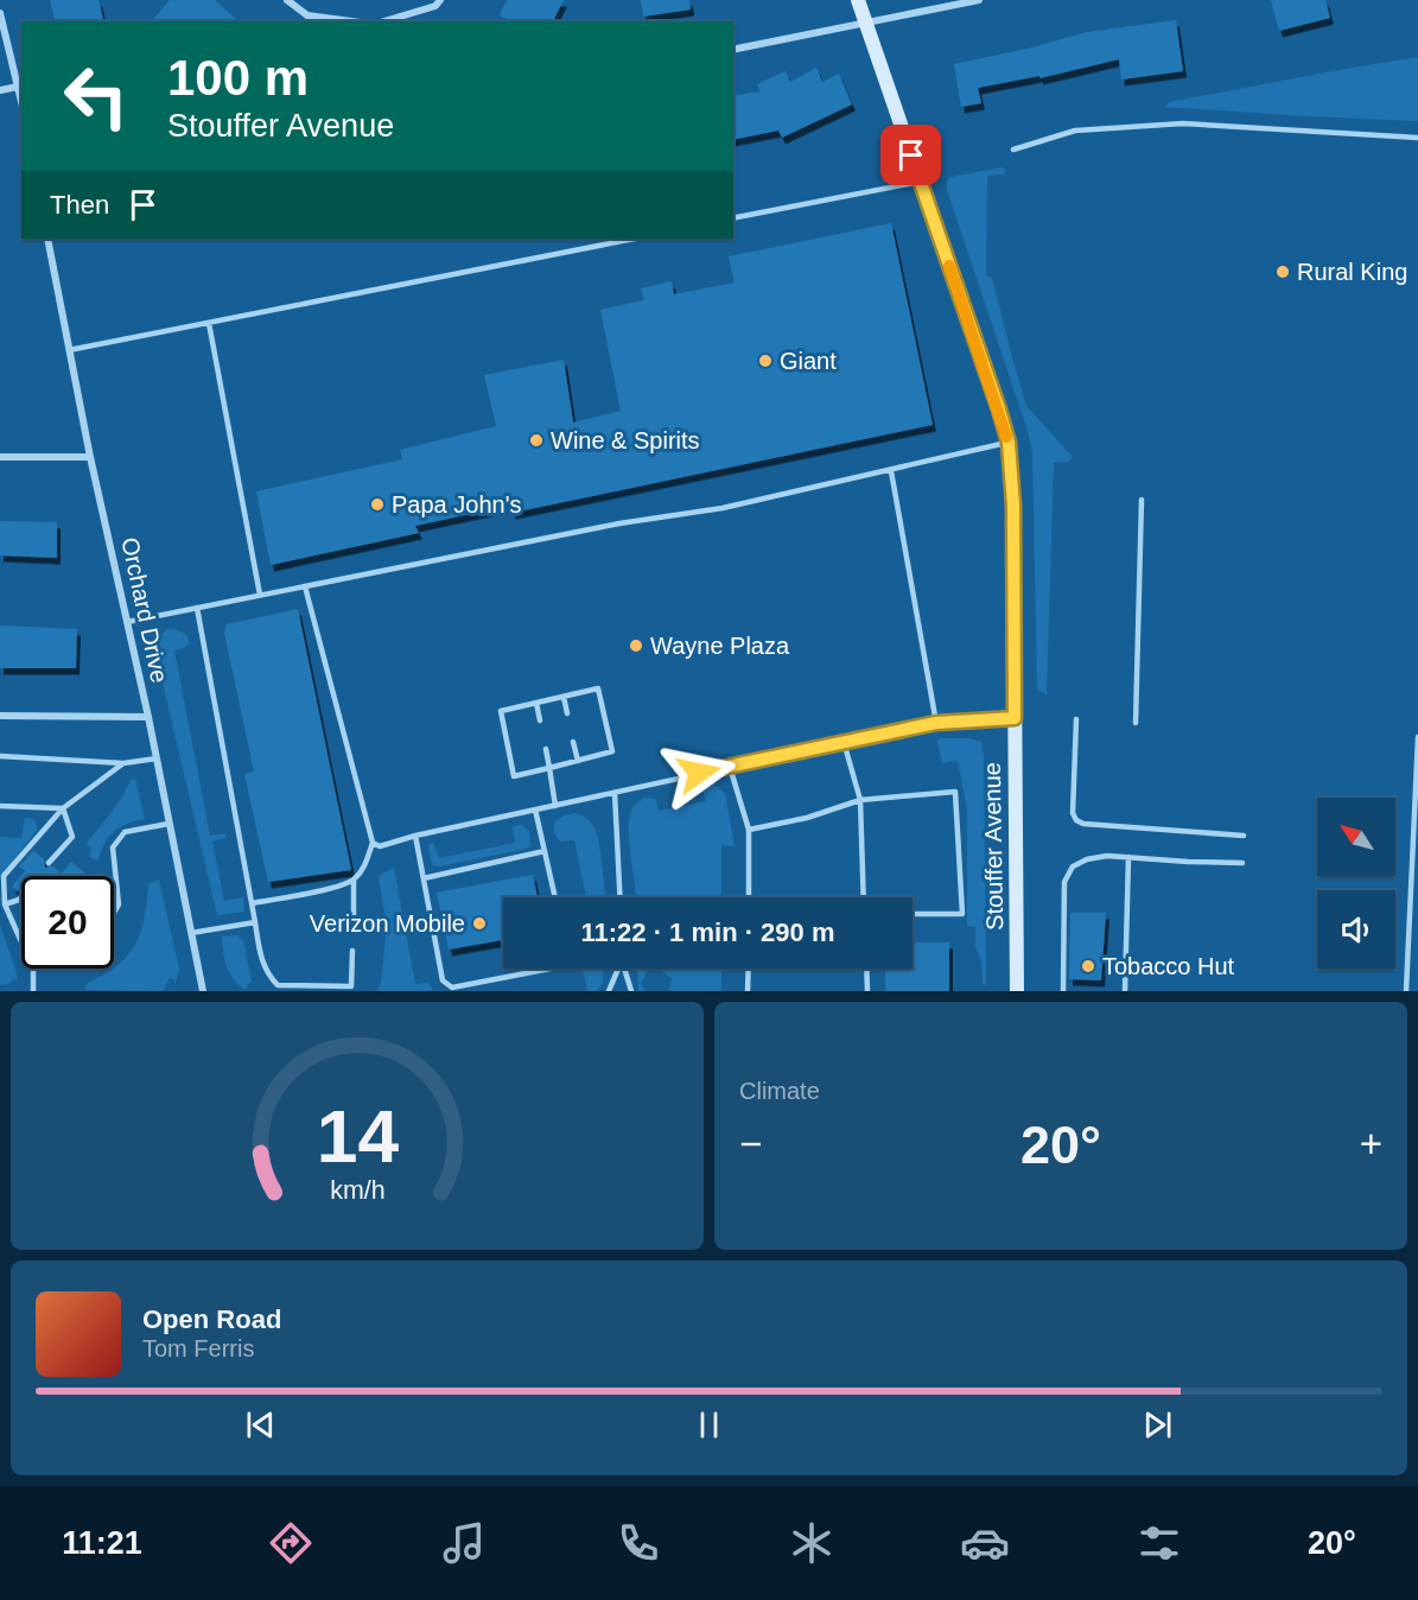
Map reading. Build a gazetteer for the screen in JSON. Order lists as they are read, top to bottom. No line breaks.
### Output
{"streets":{"street":["Orchard Drive","Stouffer Avenue"]},"places":["Rural King","Giant","Wine & Spirits","Papa John's","Wayne Plaza","Verizon Mobile","Tobacco Hut"],"north":"top left","page":{"turn":["100 m","Stouffer Avenue"],"then":"Then","limit":"20","trip":"11:22 · 1 min · 290 m","tile":"Climate","heat":["−","20°","+"],"song":["Open Road","Tom Ferris"],"tabs":["11:21","20°"],"gauge":["14","km/h"]}}
